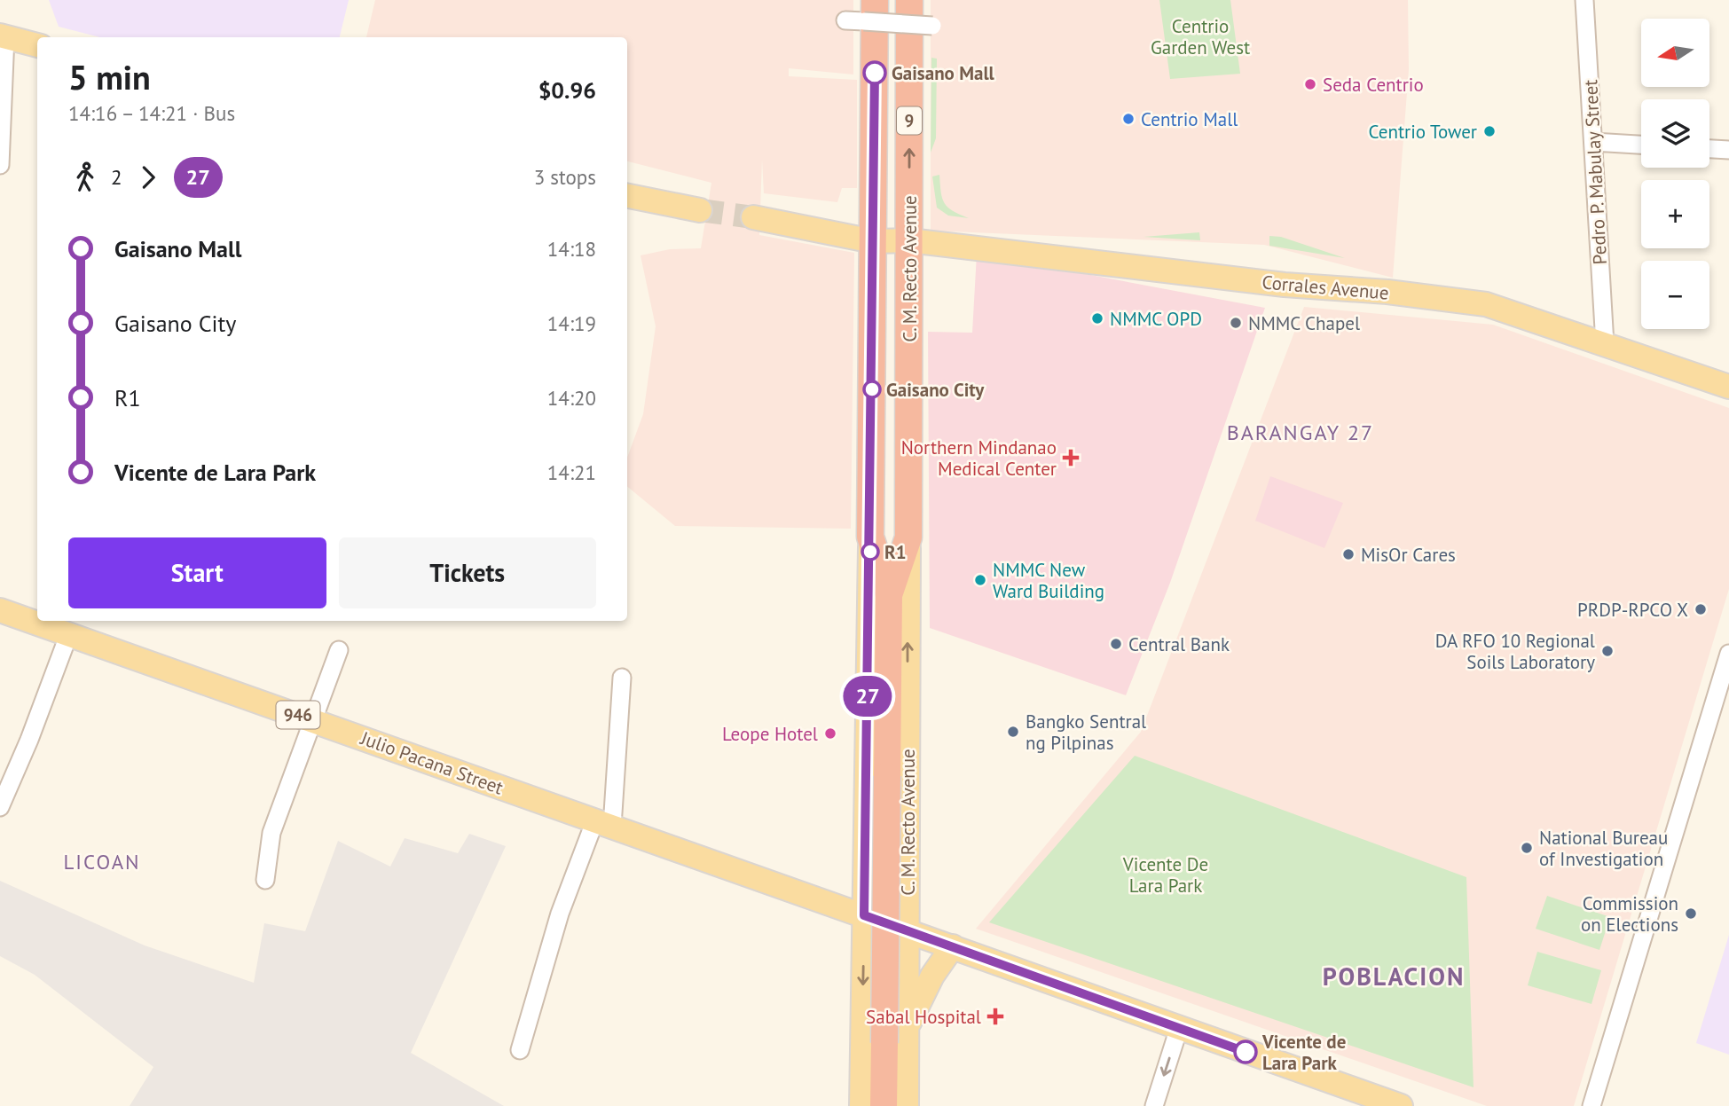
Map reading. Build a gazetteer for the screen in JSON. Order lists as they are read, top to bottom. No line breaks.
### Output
{"streets":{"highway":["9","C. M. Recto Avenue"],"main road":["Corrales Avenue","946","Julio Pacana Street"],"street":["Pedro P. Mabulay Street"]},"crossings":[["Pedro P. Mabulay Street","Corrales Avenue"],["C. M. Recto Avenue","Corrales Avenue"],["C. M. Recto Avenue","Julio Pacana Street"]],"districts":["BARANGAY 27","LICOAN","POBLACION"],"parks":["Centrio Garden West","Vicente De Lara Park"],"places":{"other":["Gaisano Mall","Seda Centrio","Centrio Mall","Centrio Tower","NMMC OPD","NMMC Chapel","Gaisano City","R1","MisOr Cares","NMMC New Ward Building","PRDP-RPCO X","Central Bank","DA RFO 10 Regional Soils Laboratory","Bangko Sentral ng Pilpinas","Leope Hotel","National Bureau of Investigation","Commission on Elections","Vicente de Lara Park"],"health":["Northern Mindanao Medical Center","Sabal Hospital"]},"lines":["bus line 27"],"north":"left","page":{"on_map":"27","map_buttons":["+","−"],"heading":["5 min","14:16 – 14:21 · Bus","$0.96"],"legs":["2","27","3 stops"],"list":[{"name":"Gaisano Mall","value":"14:18"},{"name":"Gaisano City","value":"14:19"},{"name":"R1","value":"14:20"},{"name":"Vicente de Lara Park","value":"14:21"}],"buttons":["Start","Tickets"]}}
